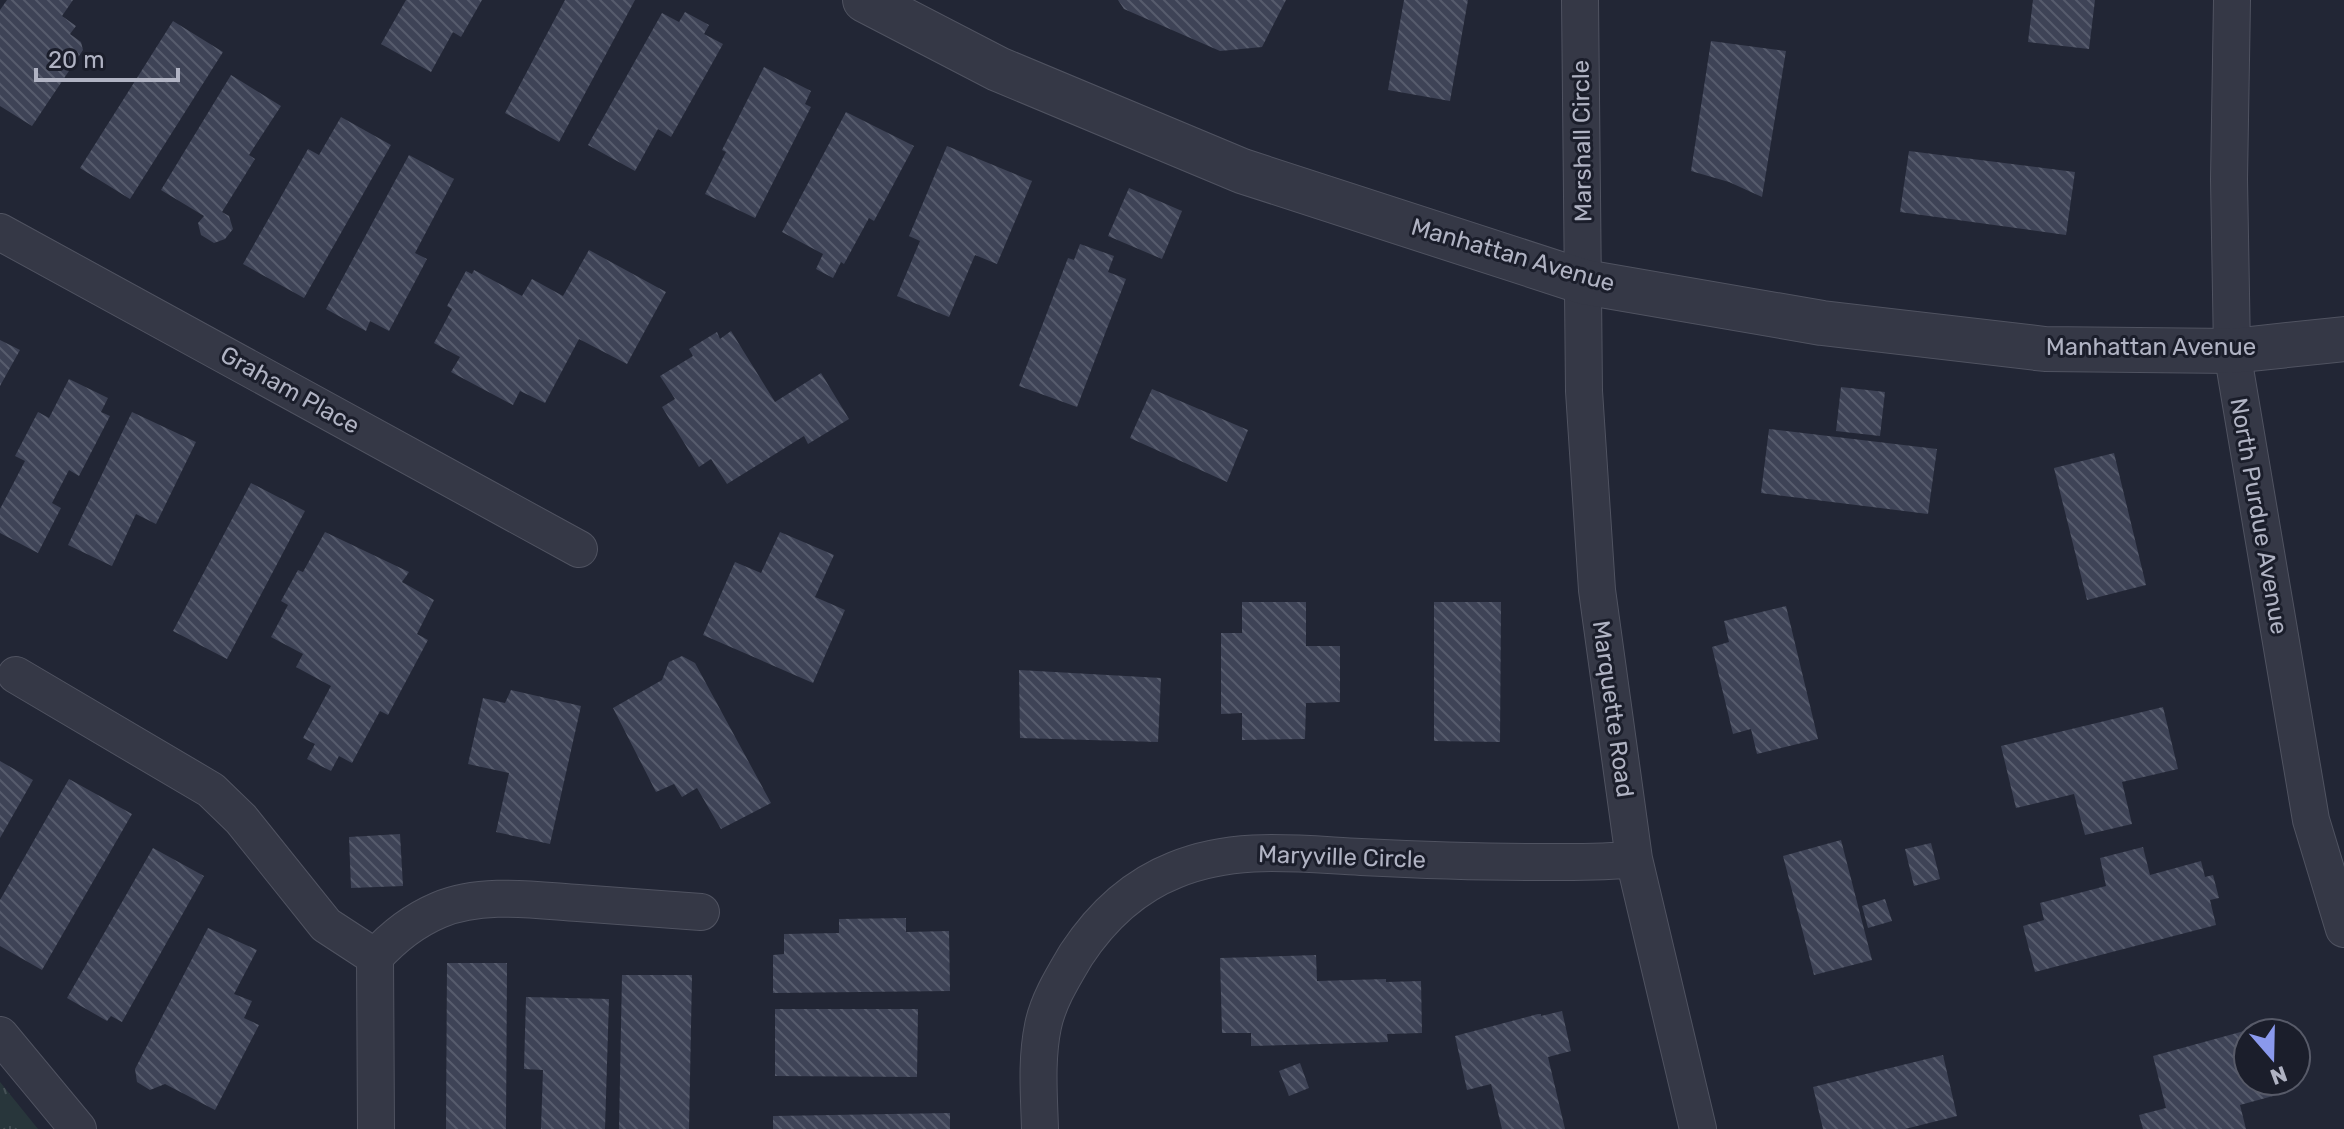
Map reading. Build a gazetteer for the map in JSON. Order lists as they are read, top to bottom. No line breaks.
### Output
{"streets":{"street":["Marshall Circle","Manhattan Avenue","Graham Place","North Purdue Avenue","Marquette Road","Maryville Circle"]},"crossings":[["Marshall Circle","Manhattan Avenue"],["Marshall Circle","Marquette Road"],["Manhattan Avenue","North Purdue Avenue"],["Manhattan Avenue","Marquette Road"],["Marquette Road","Maryville Circle"]],"scale_bar":"20 m","north":"bottom"}
